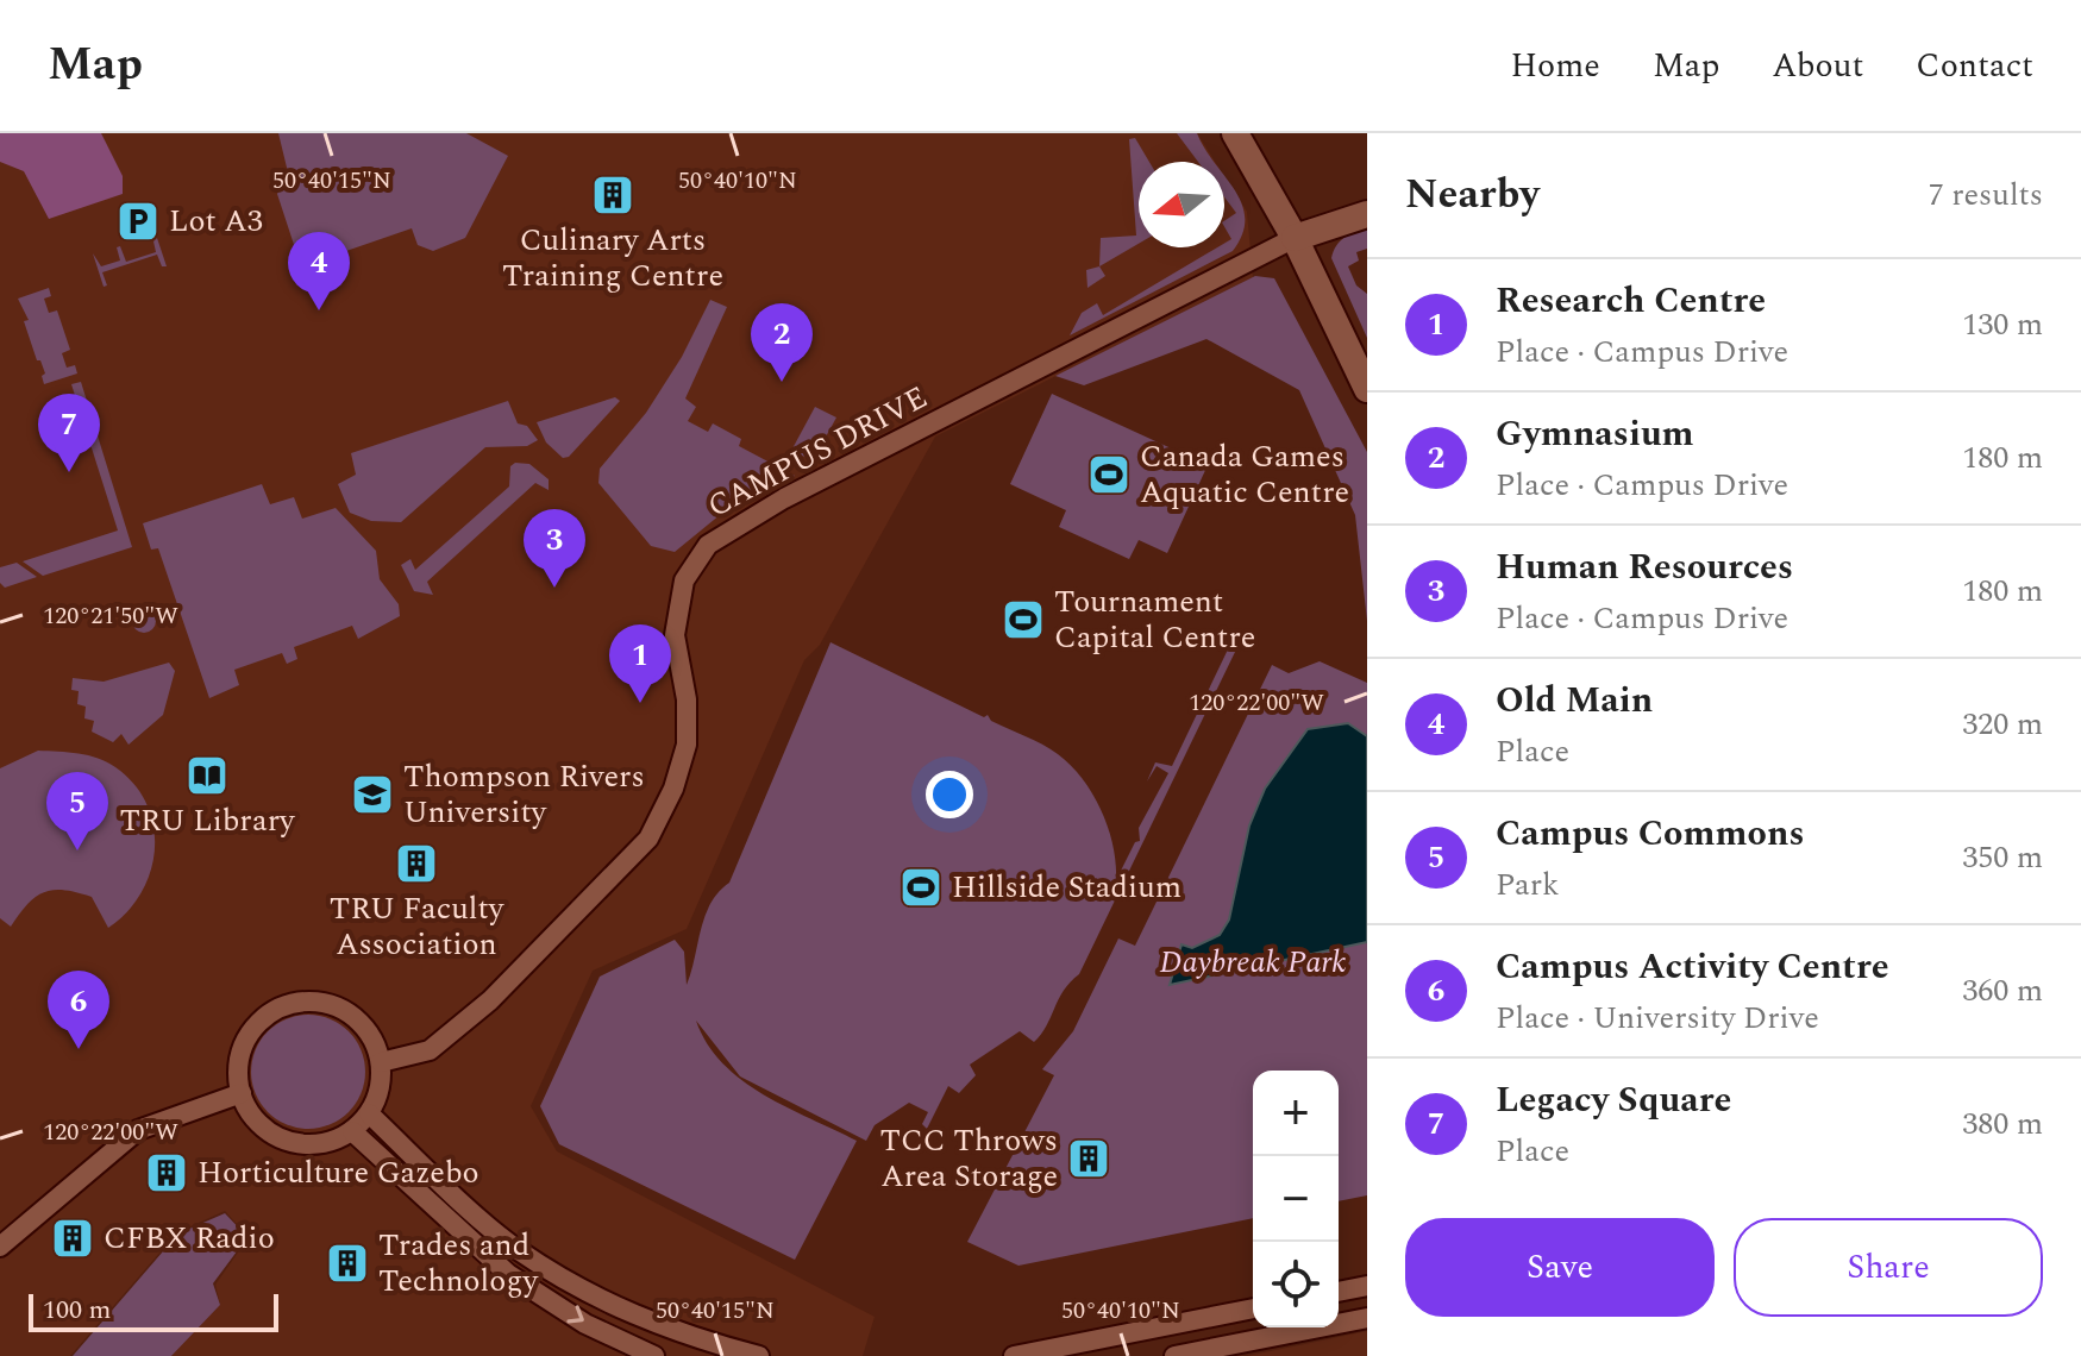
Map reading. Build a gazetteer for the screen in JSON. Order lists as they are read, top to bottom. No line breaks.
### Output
{"streets":{"street":["CAMPUS DRIVE"]},"parks":["Daybreak Park"],"places":{"building":["Culinary Arts Training Centre","TRU Faculty Association","TCC Throws Area Storage","Horticulture Gazebo","CFBX Radio","Trades and Technology"],"parking":["Lot A3"],"sports":["Canada Games Aquatic Centre","Tournament Capital Centre","Hillside Stadium"],"library":["TRU Library"],"school or university":["Thompson Rivers University"]},"scale_bar":"100 m","north":"left","page":{"header":"Map","nav":["Home","Map","About","Contact"],"heading":["Nearby","7 results"],"pins":["4","2","7","3","1","5","6"],"list":[{"mark":"1","name":"Research Centre","note":"Place · Campus Drive","value":"130 m"},{"mark":"2","name":"Gymnasium","note":"Place · Campus Drive","value":"180 m"},{"mark":"3","name":"Human Resources","note":"Place · Campus Drive","value":"180 m"},{"mark":"4","name":"Old Main","note":"Place","value":"320 m"},{"mark":"5","name":"Campus Commons","note":"Park","value":"350 m"},{"mark":"6","name":"Campus Activity Centre","note":"Place · University Drive","value":"360 m"},{"mark":"7","name":"Legacy Square","note":"Place","value":"380 m"}],"map_buttons":["+","−"],"buttons":["Save","Share"],"scale":"100 m"},"coordinates":["50°40'15\"N","50°40'10\"N","120°21'50\"W","120°22'00\"W"]}
